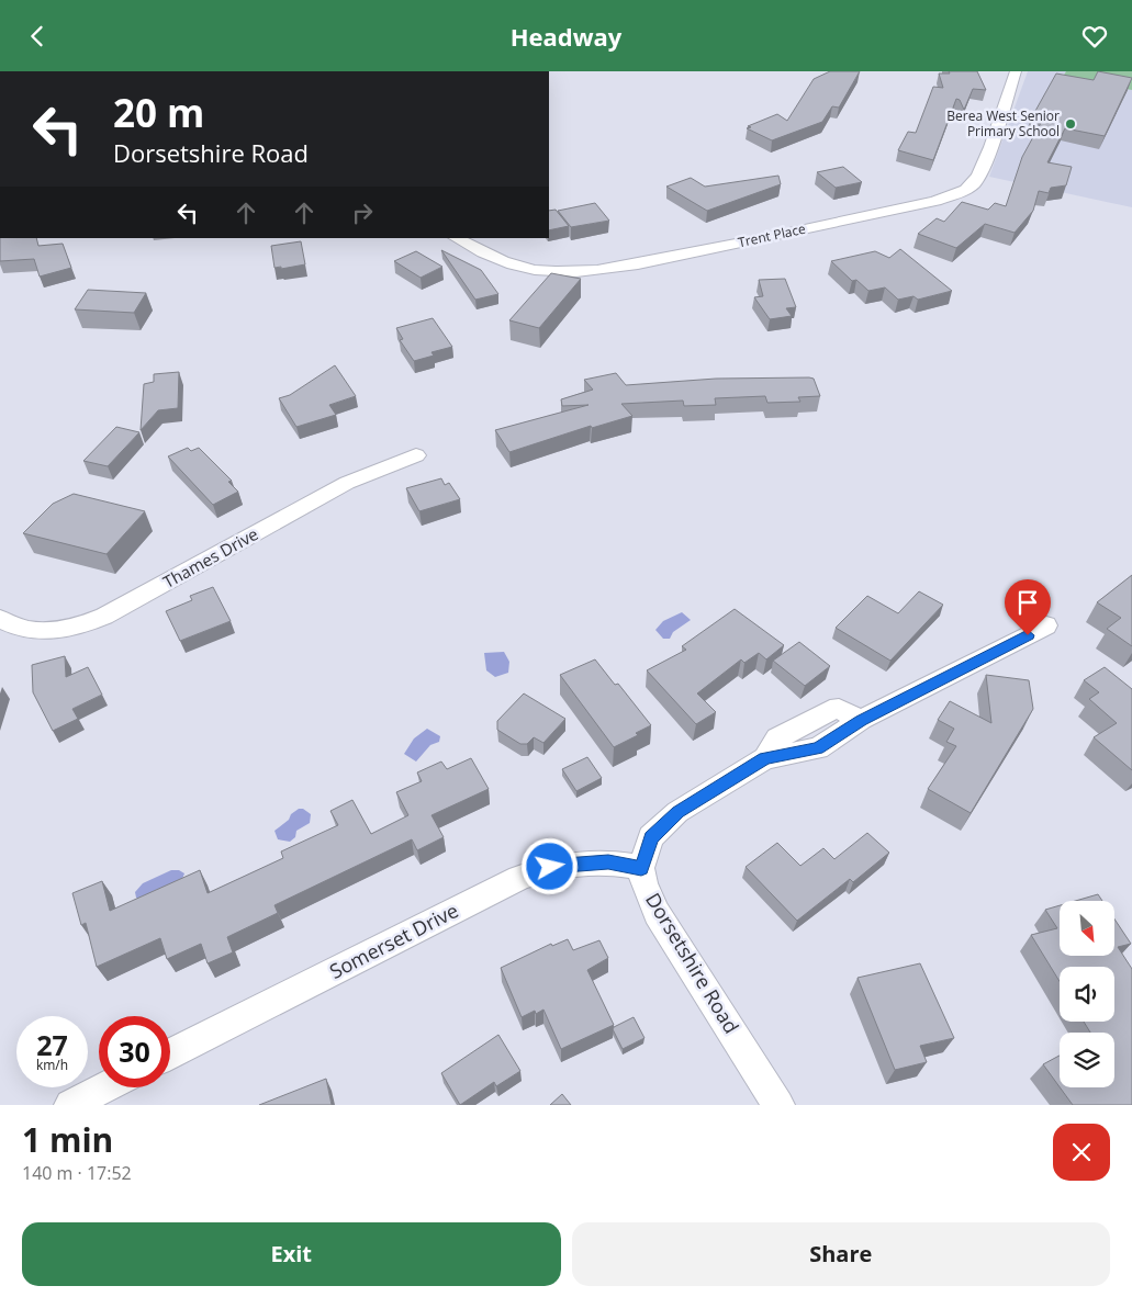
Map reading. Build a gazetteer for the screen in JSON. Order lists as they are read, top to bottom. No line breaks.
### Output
{"streets":{"street":["Trent Place","Thames Drive","Somerset Drive","Dorsetshire Road"]},"crossings":[["Somerset Drive","Dorsetshire Road"]],"places":["Berea West Senior Primary School"],"north":"bottom right","page":{"header":"Headway","turn":["20 m","Dorsetshire Road"],"speed":"27 km/h","limit":"30","heading":["1 min","140 m · 17:52"],"buttons":["Exit","Share"]}}
